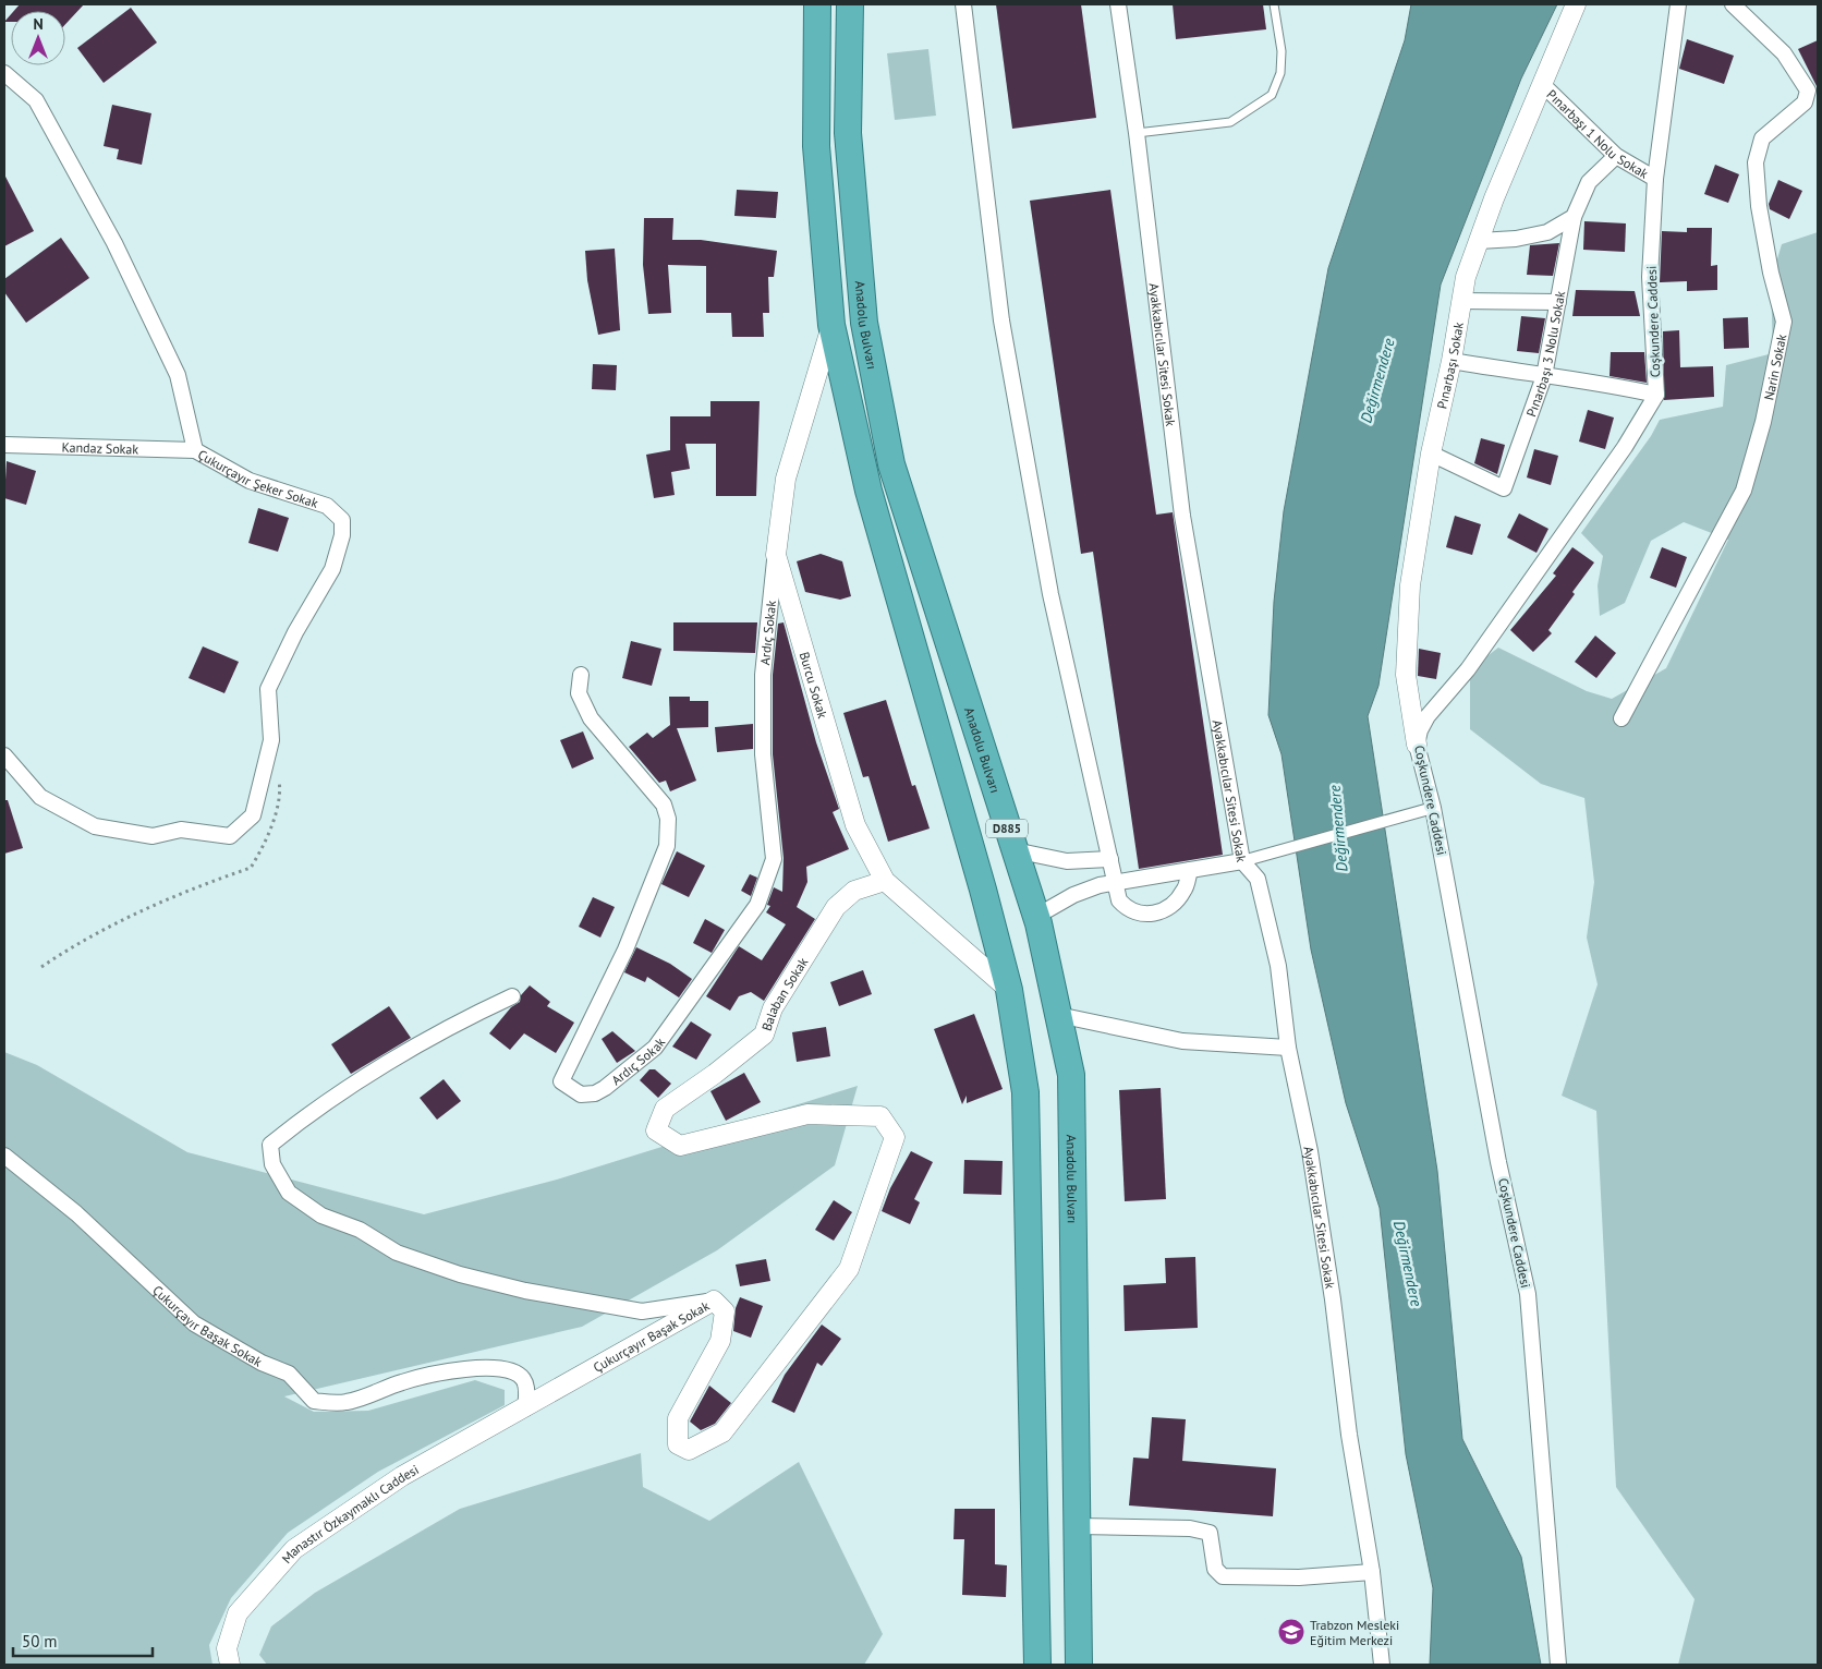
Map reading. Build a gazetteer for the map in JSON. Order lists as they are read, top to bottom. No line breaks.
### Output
{"streets":{"highway":["Anadolu Bulvarı","D885"],"street":["Pınarbaşı 1 Nolu Sokak","Coşkundere Caddesi","Ayakkabıcılar Sitesi Sokak","Pınarbaşı 3 Nolu Sokak","Pınarbaşı Sokak","Narin Sokak","Kandaz Sokak","Çukurçayır Şeker Sokak","Ardıç Sokak","Burcu Sokak","Balaban Sokak","Çukurçayır Başak Sokak","Manastır Özkaymaklı Caddesi"]},"crossings":[["Pınarbaşı 1 Nolu Sokak","Coşkundere Caddesi"],["Pınarbaşı 1 Nolu Sokak","Pınarbaşı 3 Nolu Sokak"],["Pınarbaşı 1 Nolu Sokak","Pınarbaşı Sokak"],["Coşkundere Caddesi","Pınarbaşı Sokak"],["Pınarbaşı 3 Nolu Sokak","Pınarbaşı Sokak"],["Kandaz Sokak","Çukurçayır Şeker Sokak"],["Ardıç Sokak","Burcu Sokak"],["Burcu Sokak","D885"],["Burcu Sokak","Balaban Sokak"],["Balaban Sokak","Çukurçayır Başak Sokak"],["Çukurçayır Başak Sokak","Manastır Özkaymaklı Caddesi"]],"water":["Değirmendere"],"places":{"school or university":["Trabzon Mesleki Eğitim Merkezi"]},"scale_bar":"50 m","north":"top"}
